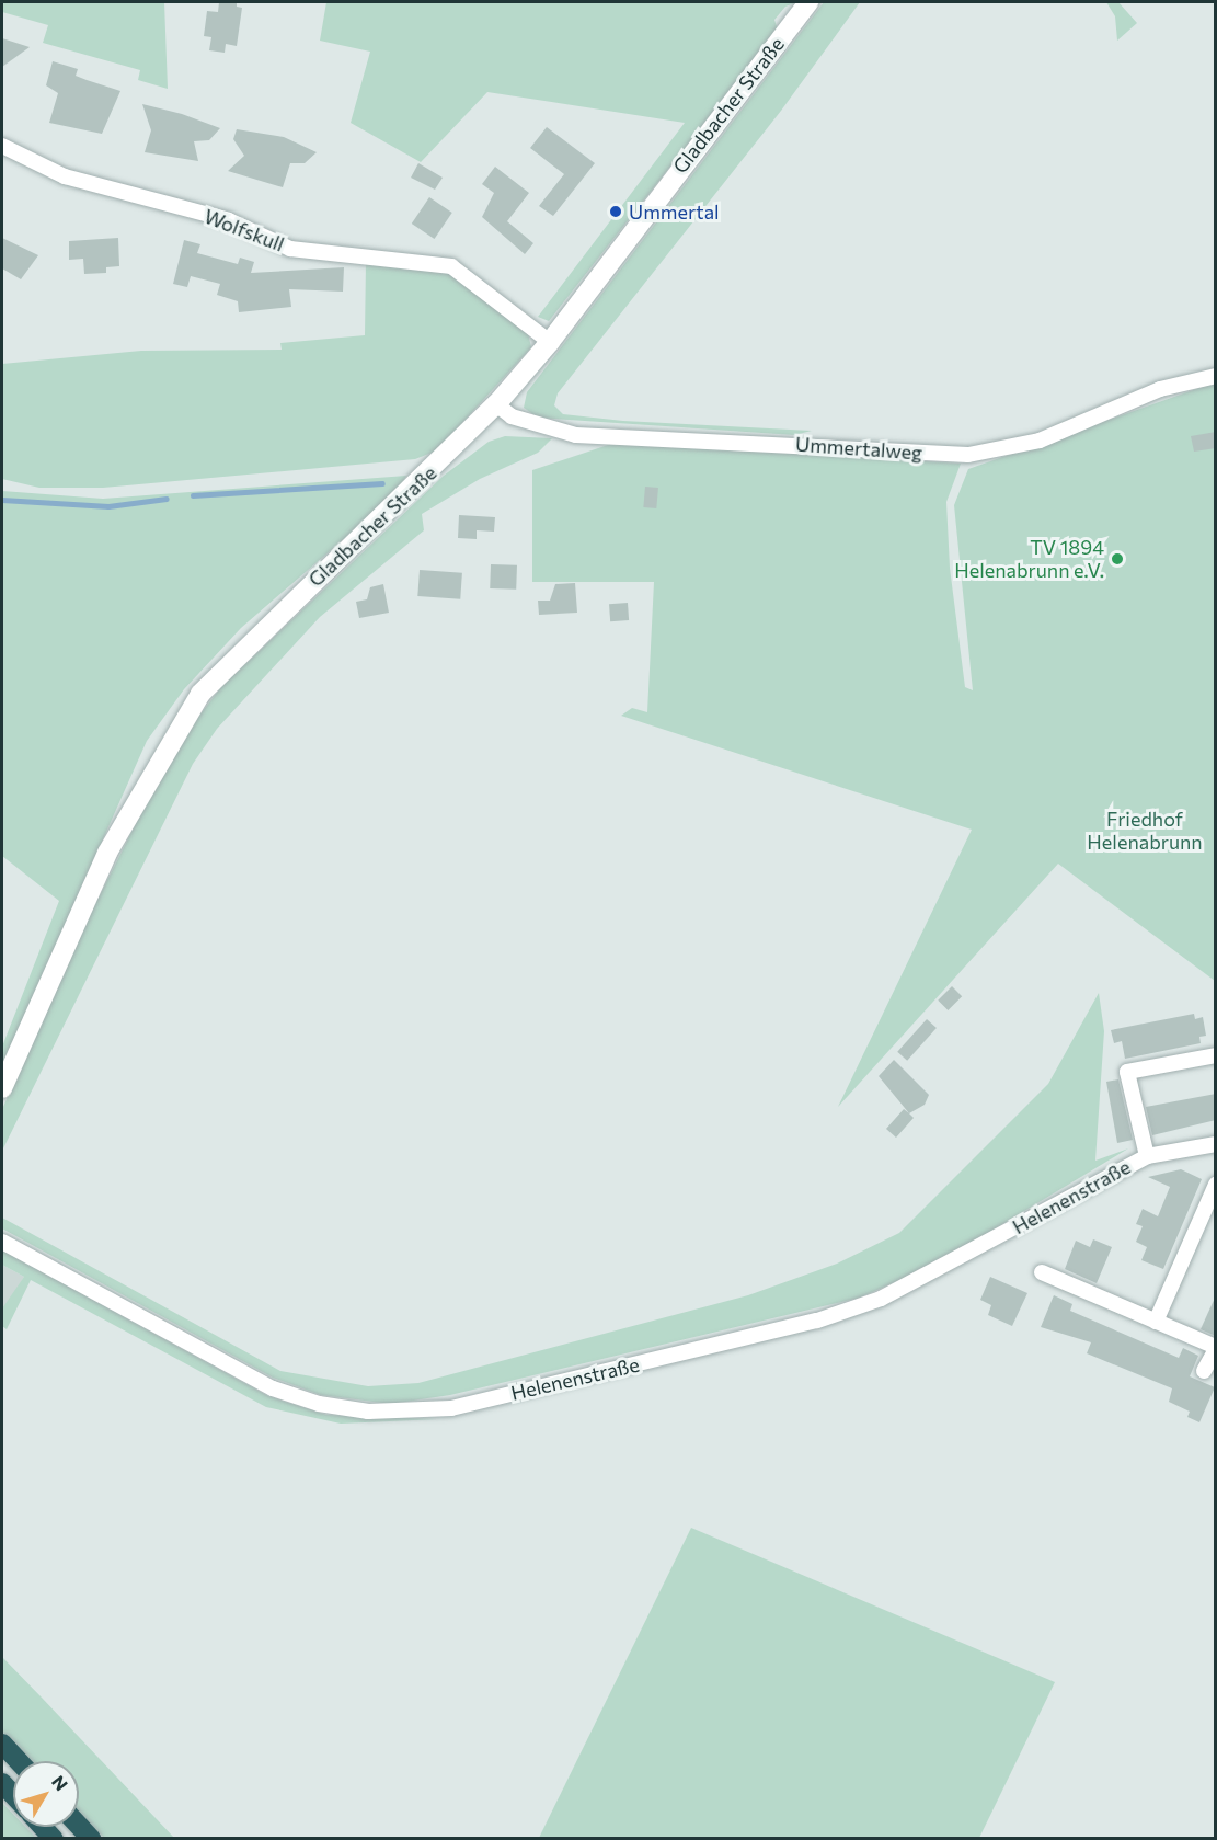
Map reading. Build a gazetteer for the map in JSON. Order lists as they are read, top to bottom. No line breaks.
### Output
{"streets":{"main road":["Gladbacher Straße"],"street":["Wolfskull","Ummertalweg","Helenenstraße"]},"crossings":[["Gladbacher Straße","Wolfskull"],["Gladbacher Straße","Ummertalweg"]],"parks":["Friedhof Helenabrunn"],"places":["Ummertal","TV 1894 Helenabrunn e.V."],"north":"top right"}
